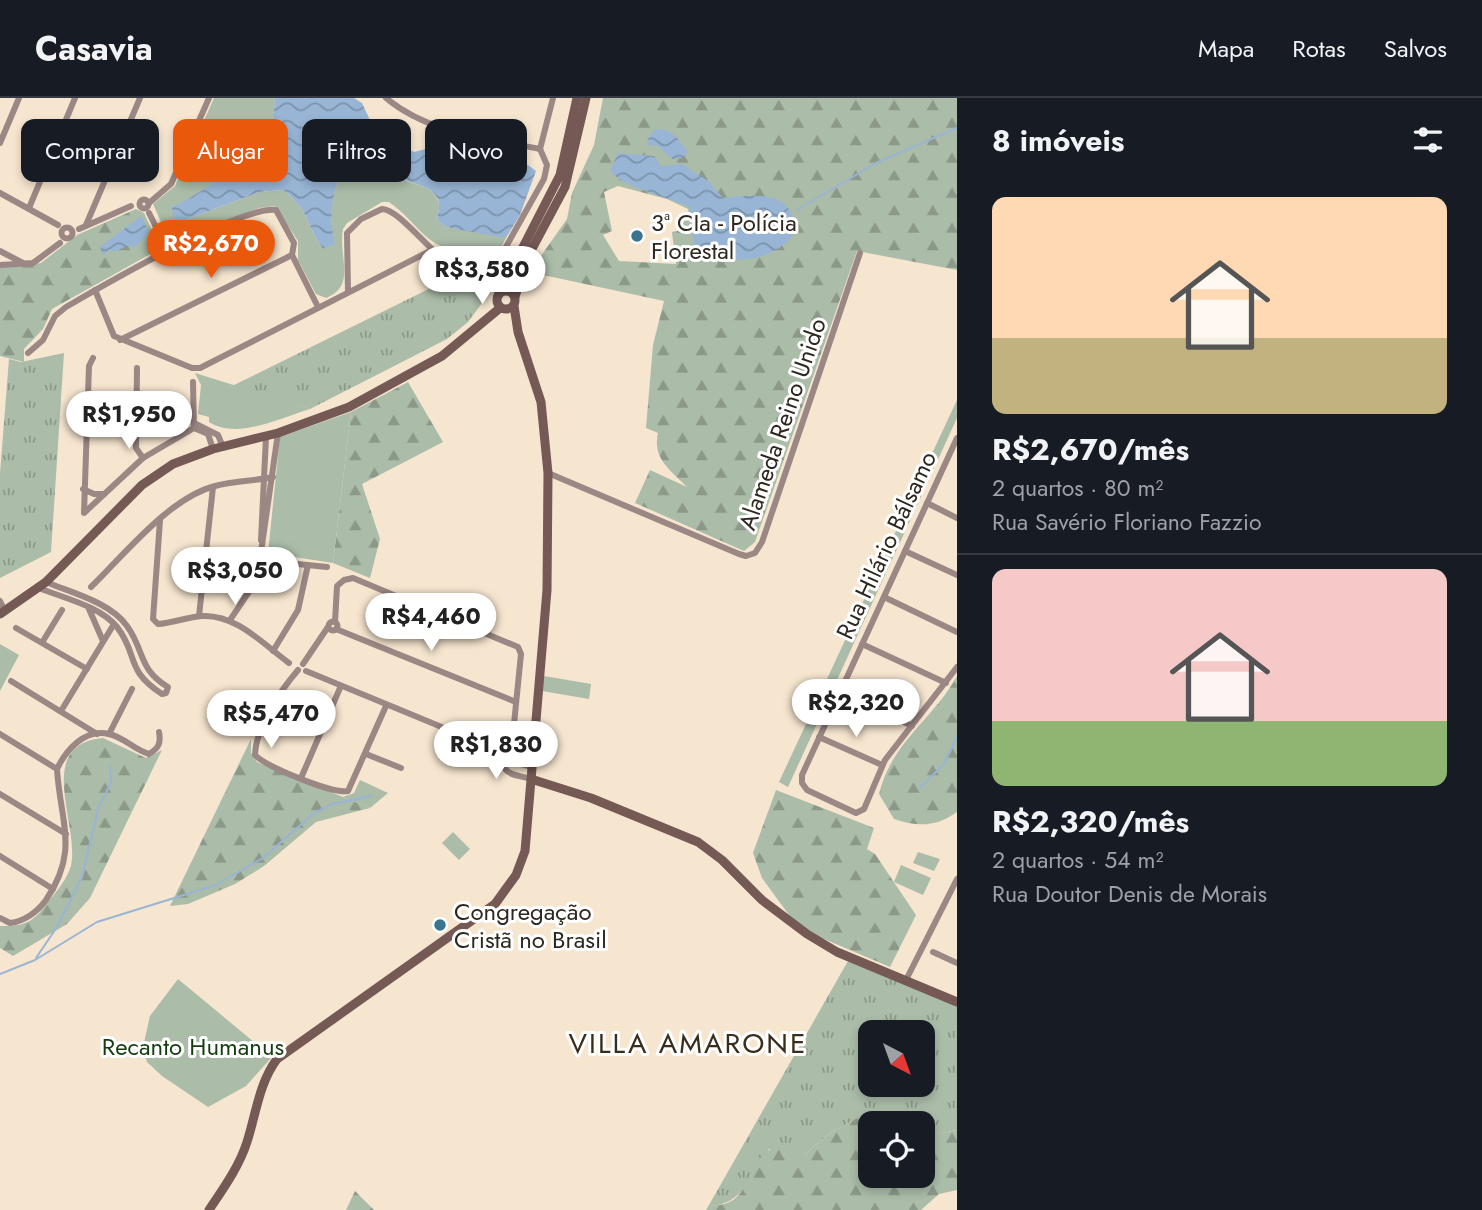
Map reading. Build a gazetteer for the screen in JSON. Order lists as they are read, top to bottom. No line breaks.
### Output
{"streets":{"street":["Alameda Reino Unido","Rua Hilário Bálsamo"]},"districts":["VILLA AMARONE"],"parks":["Recanto Humanus"],"places":["3ª CIa - Polícia Florestal","Congregação Cristã no Brasil"],"north":"bottom right","page":{"header":"Casavia","nav":["Mapa","Rotas","Salvos"],"heading":"8 imóveis","chip":["Comprar","Alugar","Filtros","Novo"],"list":[{"name":"R$2,670/mês","note":"2 quartos · 80 m² · Rua Savério Floriano Fazzio"},{"name":"R$2,320/mês","note":"2 quartos · 54 m² · Rua Doutor Denis de Morais"}],"price":["R$2,670","R$3,580","R$1,950","R$3,050","R$4,460","R$2,320","R$5,470","R$1,830"]}}
